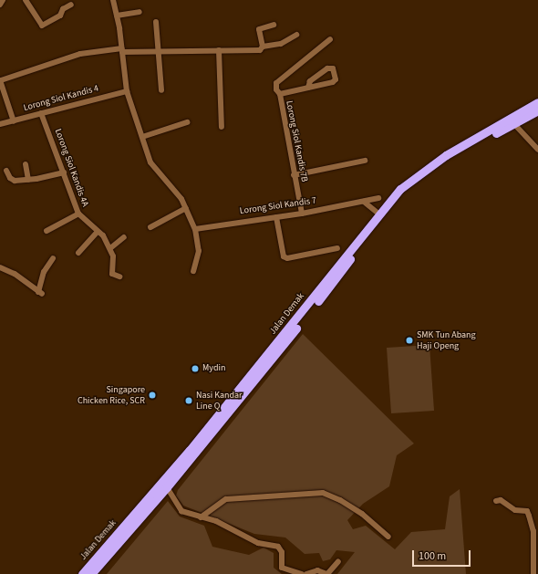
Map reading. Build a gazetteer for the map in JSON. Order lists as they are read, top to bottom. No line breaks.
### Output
{"streets":{"highway":["Jalan Demak"],"street":["Lorong Siol Kandis 4","Lorong Siol Kandis 7B","Lorong Siol Kandis 4A","Lorong Siol Kandis 7"]},"crossings":[["Lorong Siol Kandis 4","Lorong Siol Kandis 4A"],["Lorong Siol Kandis 7B","Lorong Siol Kandis 7"]],"places":["SMK Tun Abang Haji Openg","Mydin","Singapore Chicken Rice, SCR","Nasi Kandar Line Q"],"scale_bar":"100 m"}
